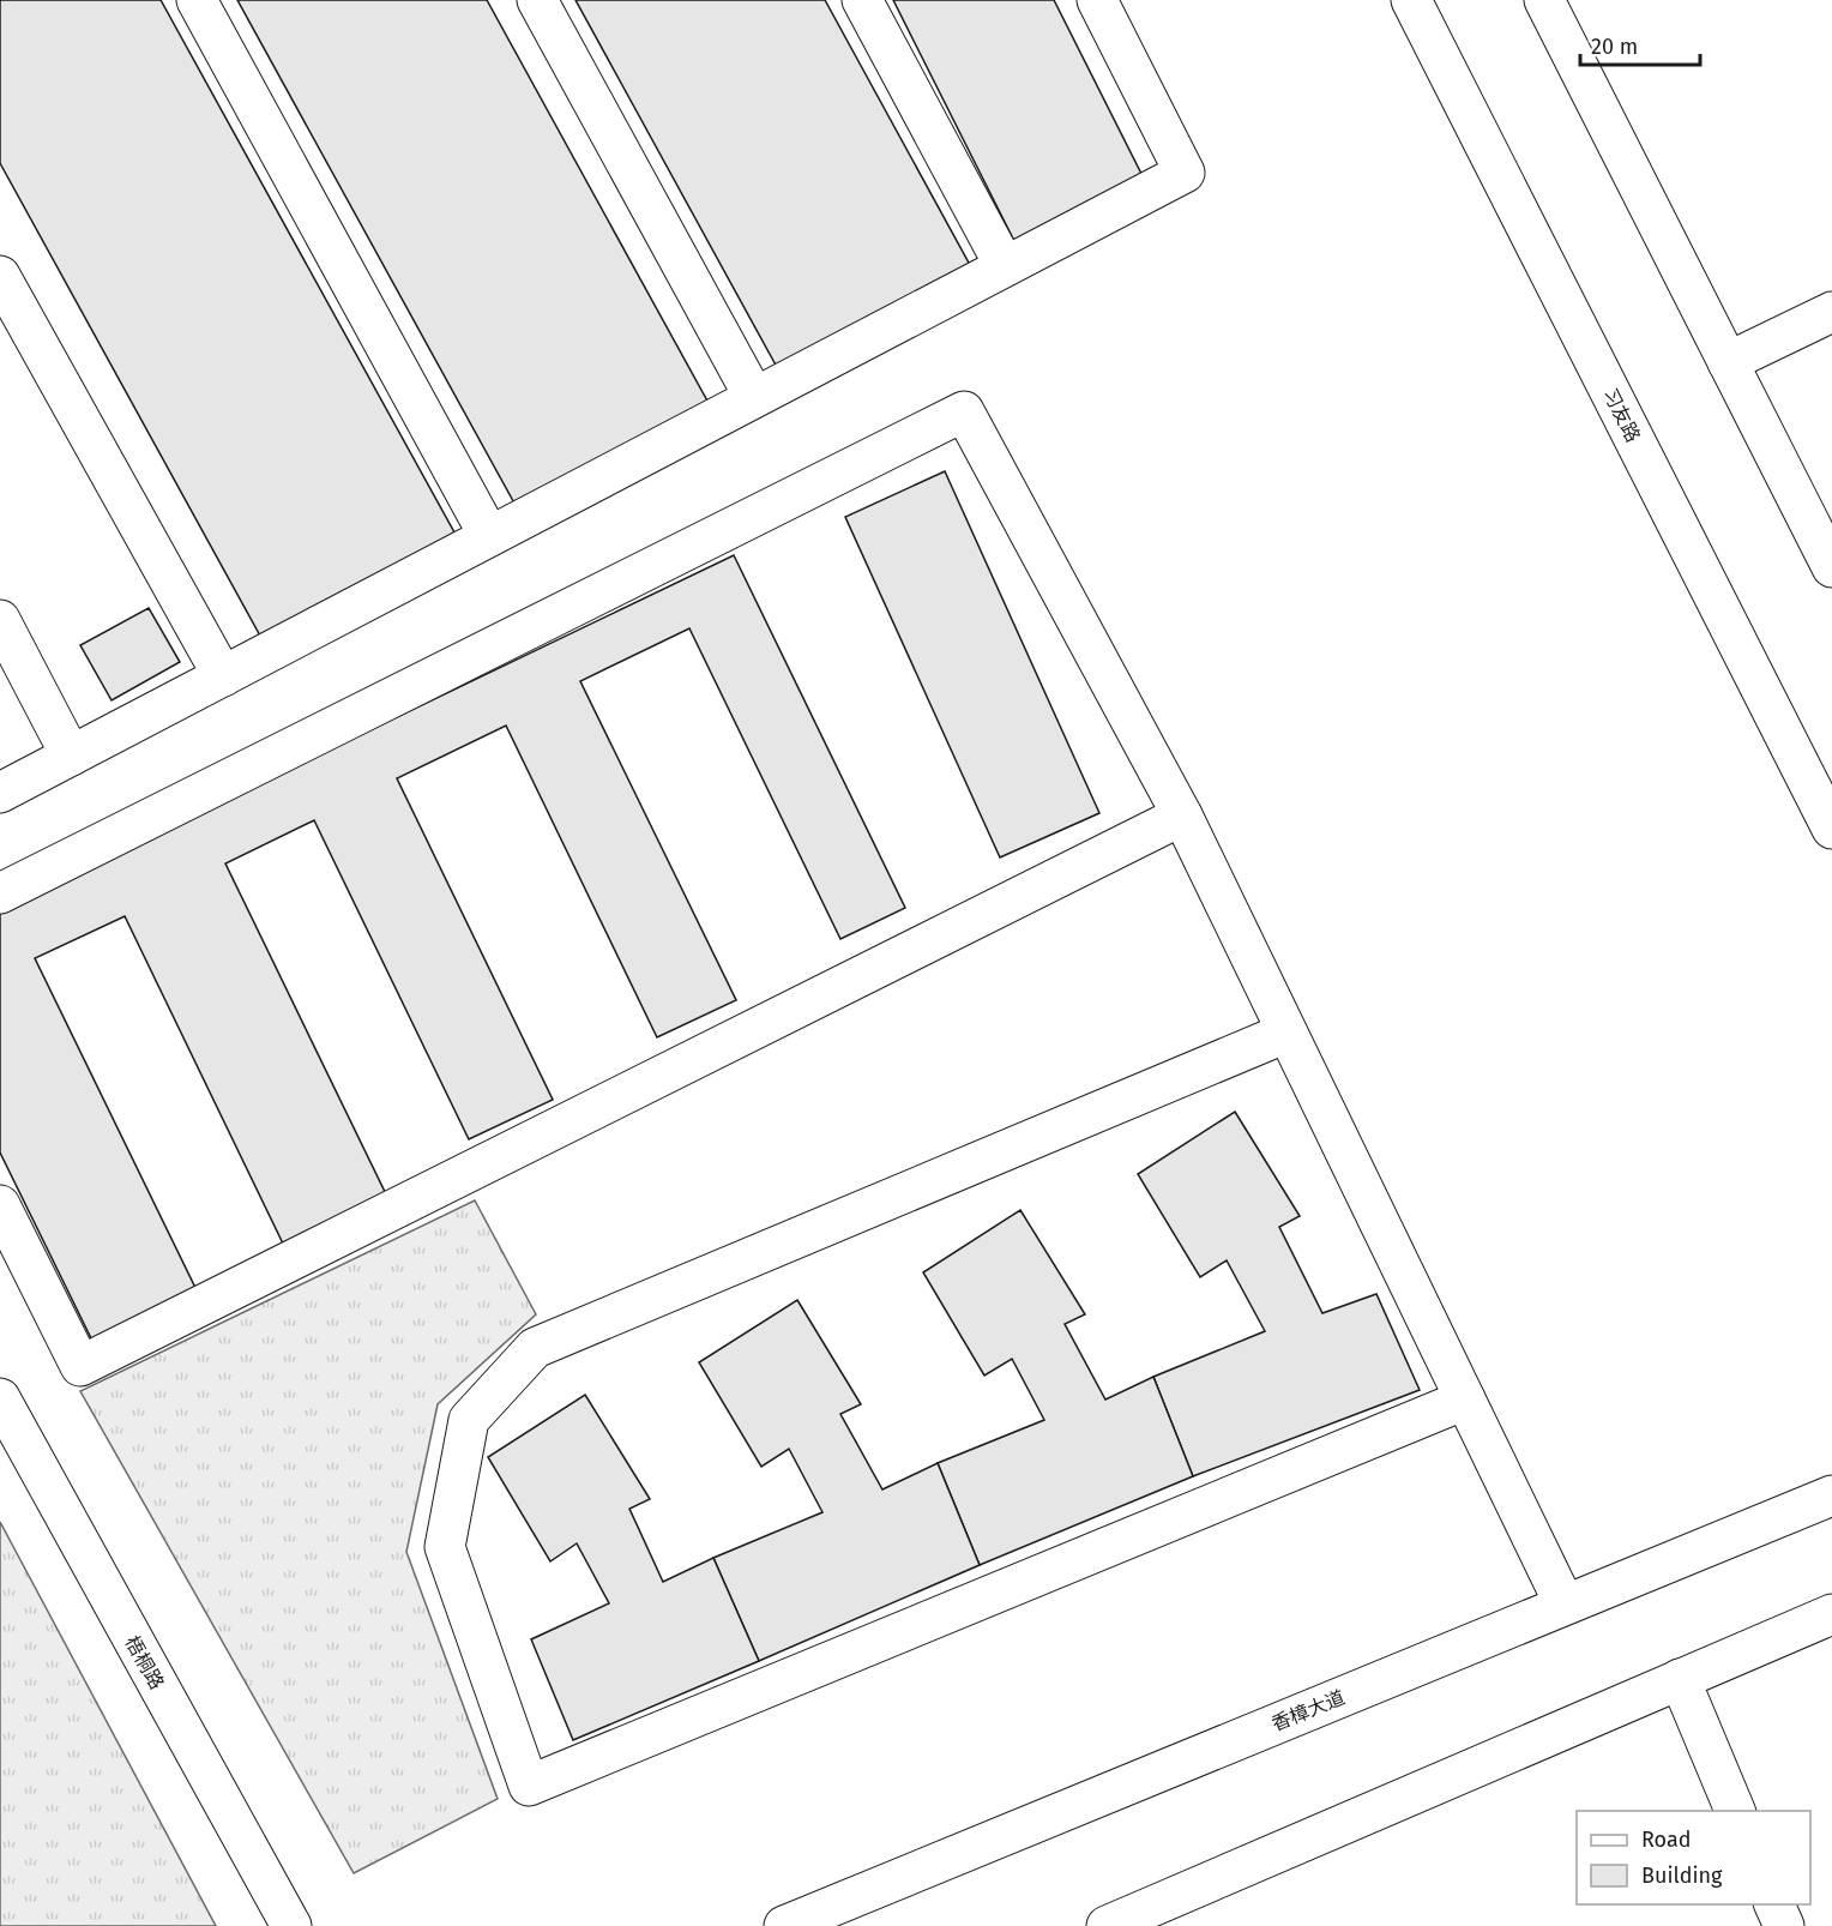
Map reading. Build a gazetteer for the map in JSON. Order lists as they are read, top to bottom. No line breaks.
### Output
{"streets":{"main road":["习友路","梧桐路","香樟大道"]},"legend":["Road","Building"],"scale_bar":"20 m"}
